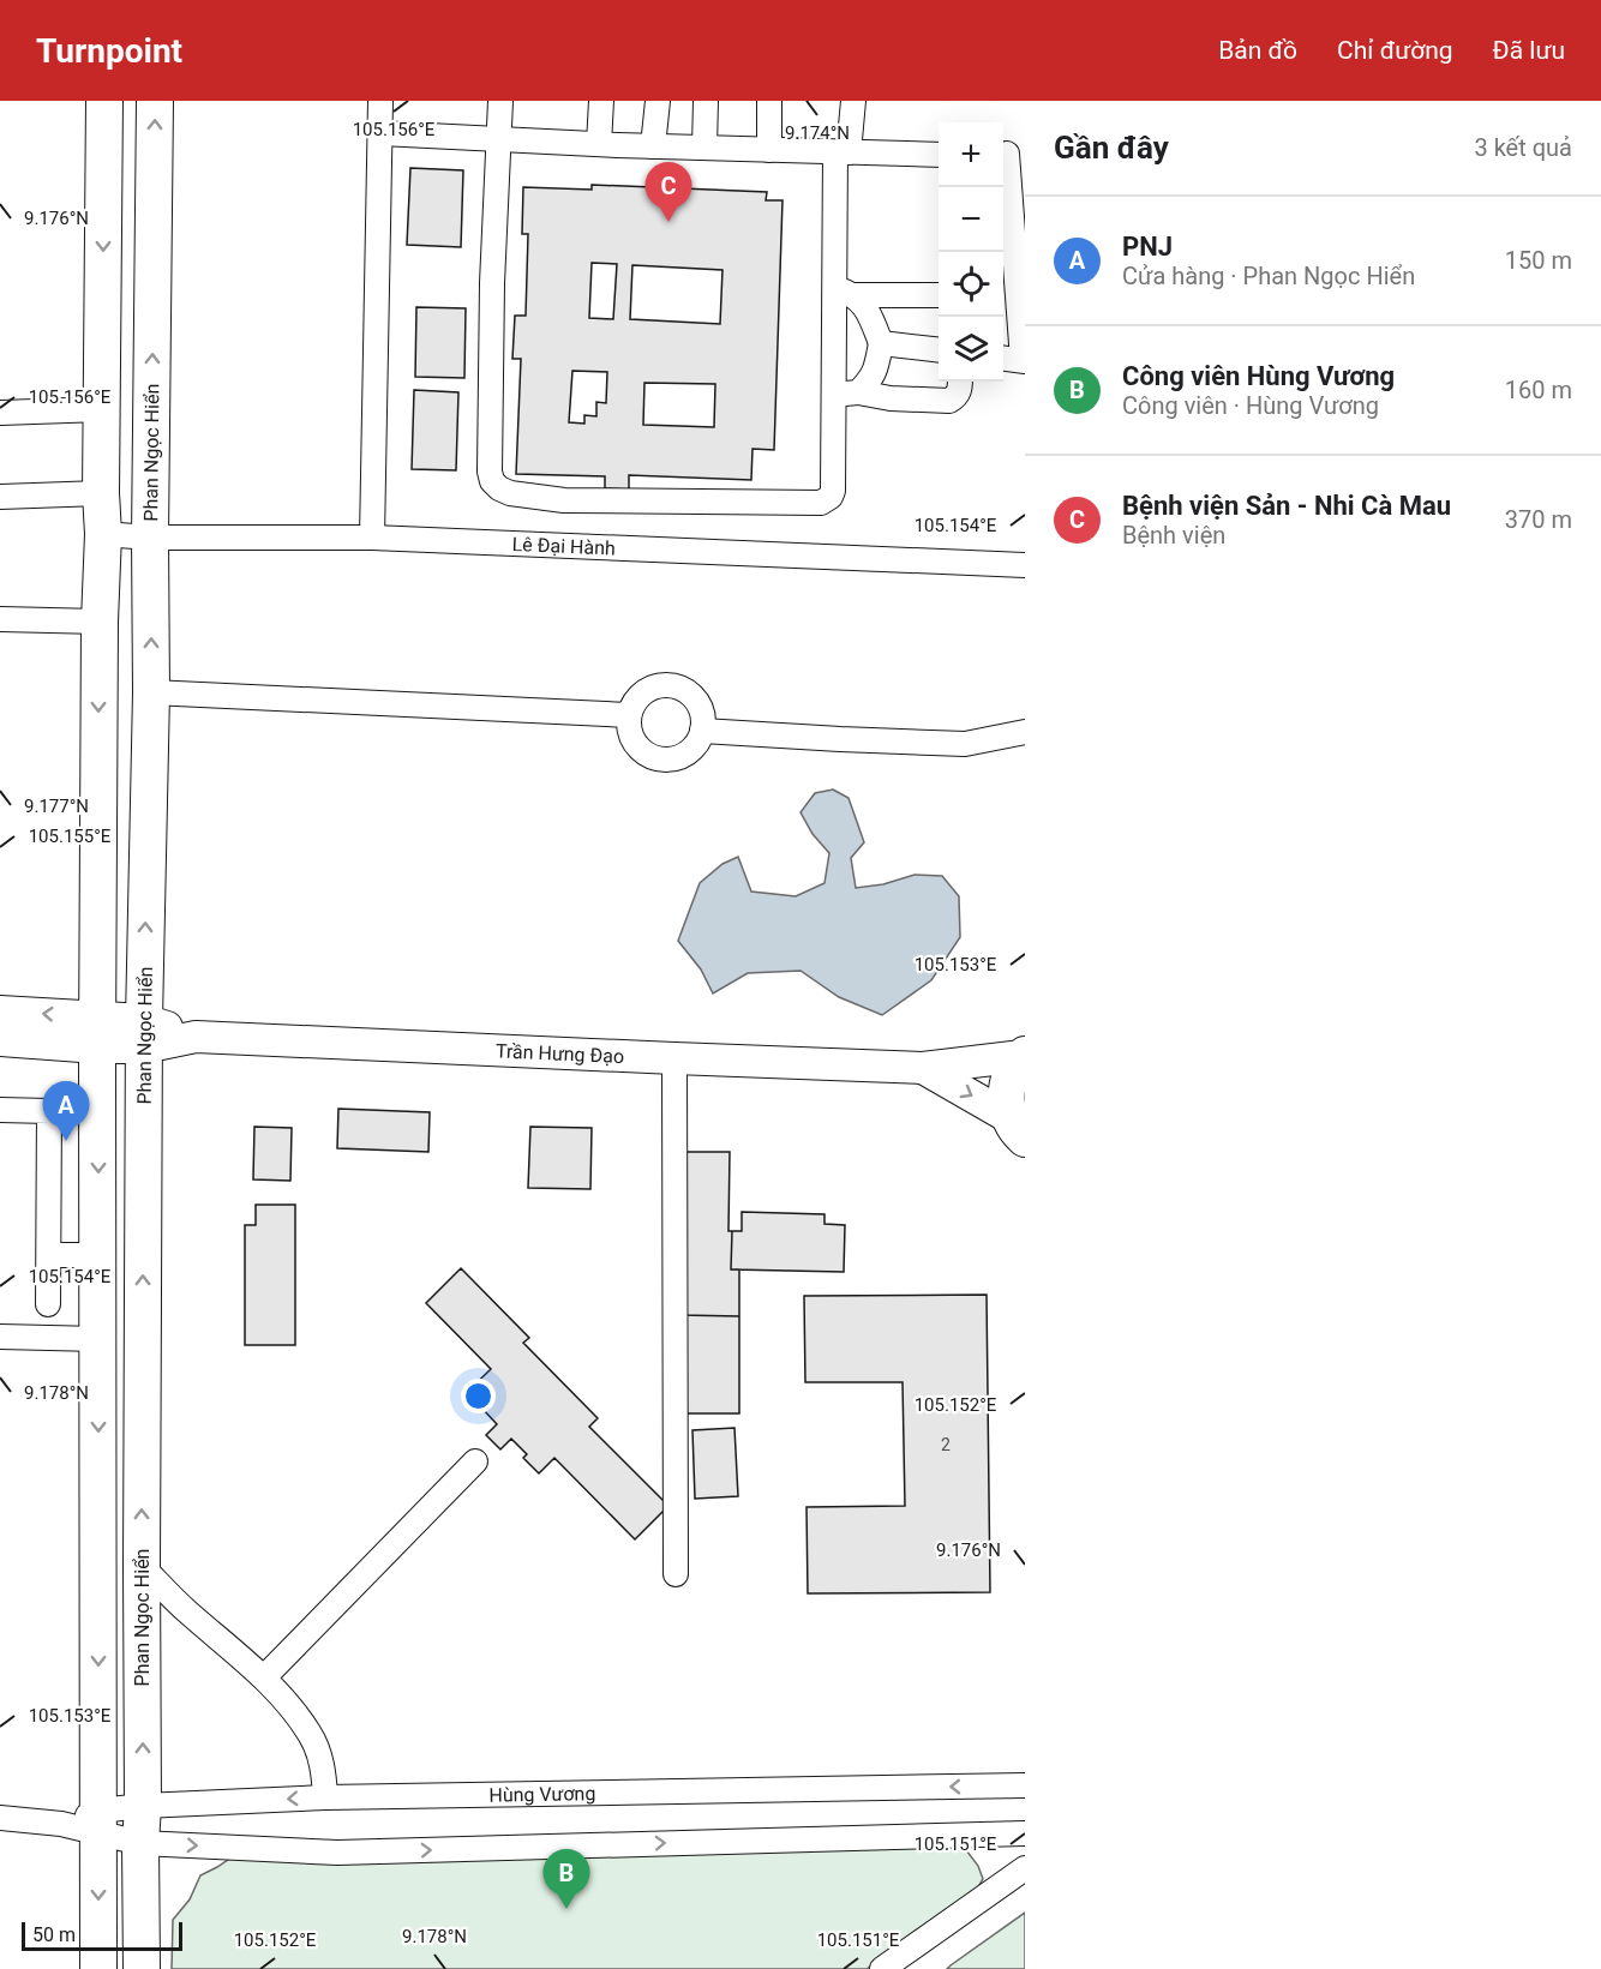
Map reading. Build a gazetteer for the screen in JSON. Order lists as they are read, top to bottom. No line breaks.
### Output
{"streets":{"highway":["Phan Ngọc Hiển"],"main road":["Trần Hưng Đạo"],"street":["Lê Đại Hành","Hùng Vương"]},"crossings":[["Phan Ngọc Hiển","Lê Đại Hành"],["Phan Ngọc Hiển","Trần Hưng Đạo"],["Phan Ngọc Hiển","Hùng Vương"]],"house_numbers":["2"],"scale_bar":"50 m","page":{"header":"Turnpoint","nav":["Bản đồ","Chỉ đường","Đã lưu"],"heading":["Gần đây","3 kết quả"],"map_buttons":["+","−"],"pins":["C","A","B"],"list":[{"mark":"A","name":"PNJ","note":"Cửa hàng · Phan Ngọc Hiển","value":"150 m"},{"mark":"B","name":"Công viên Hùng Vương","note":"Công viên · Hùng Vương","value":"160 m"},{"mark":"C","name":"Bệnh viện Sản - Nhi Cà Mau","note":"Bệnh viện","value":"370 m"}],"scale":"50 m"},"coordinates":["105.156°E","9.174°N","9.176°N","105.154°E","9.177°N","105.155°E","105.153°E","9.178°N","105.152°E","105.151°E"]}
